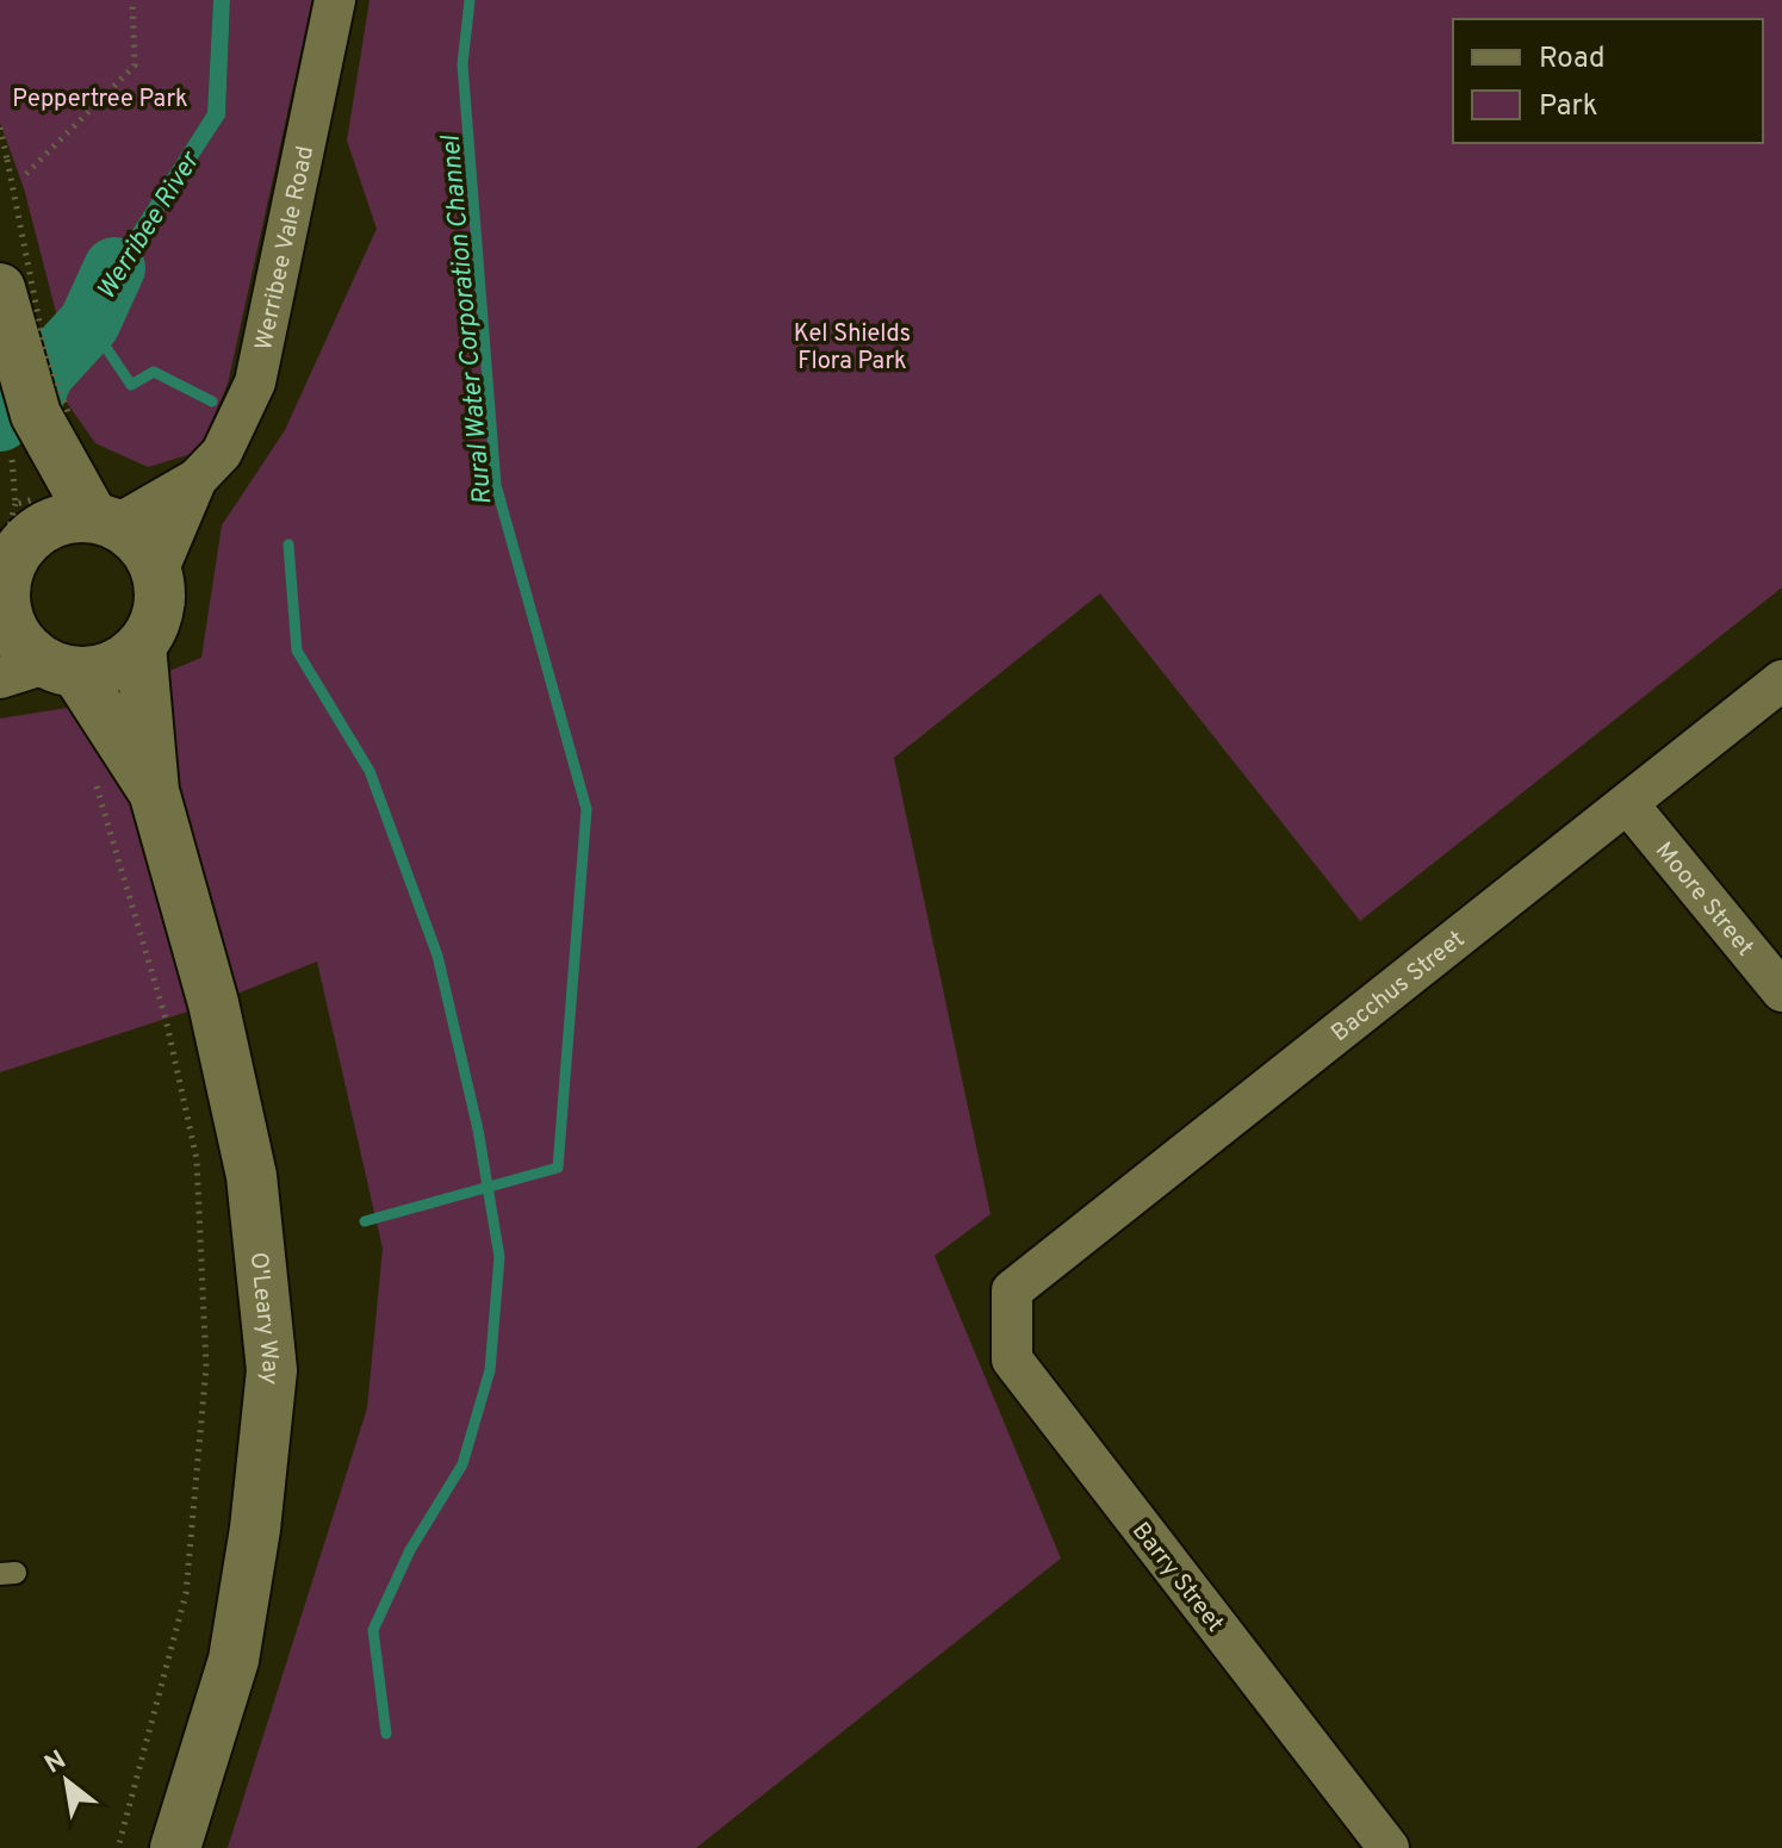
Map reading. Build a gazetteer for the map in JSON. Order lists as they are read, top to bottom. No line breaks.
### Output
{"streets":{"street":["Werribee Vale Road","Moore Street","Bacchus Street","O'Leary Way","Barry Street"]},"crossings":[["Werribee Vale Road","O'Leary Way"],["Moore Street","Bacchus Street"],["Bacchus Street","Barry Street"]],"water":["Werribee River","Rural Water Corporation Channel"],"parks":["Peppertree Park","Kel Shields Flora Park"],"legend":["Road","Park"],"north":"top left"}
